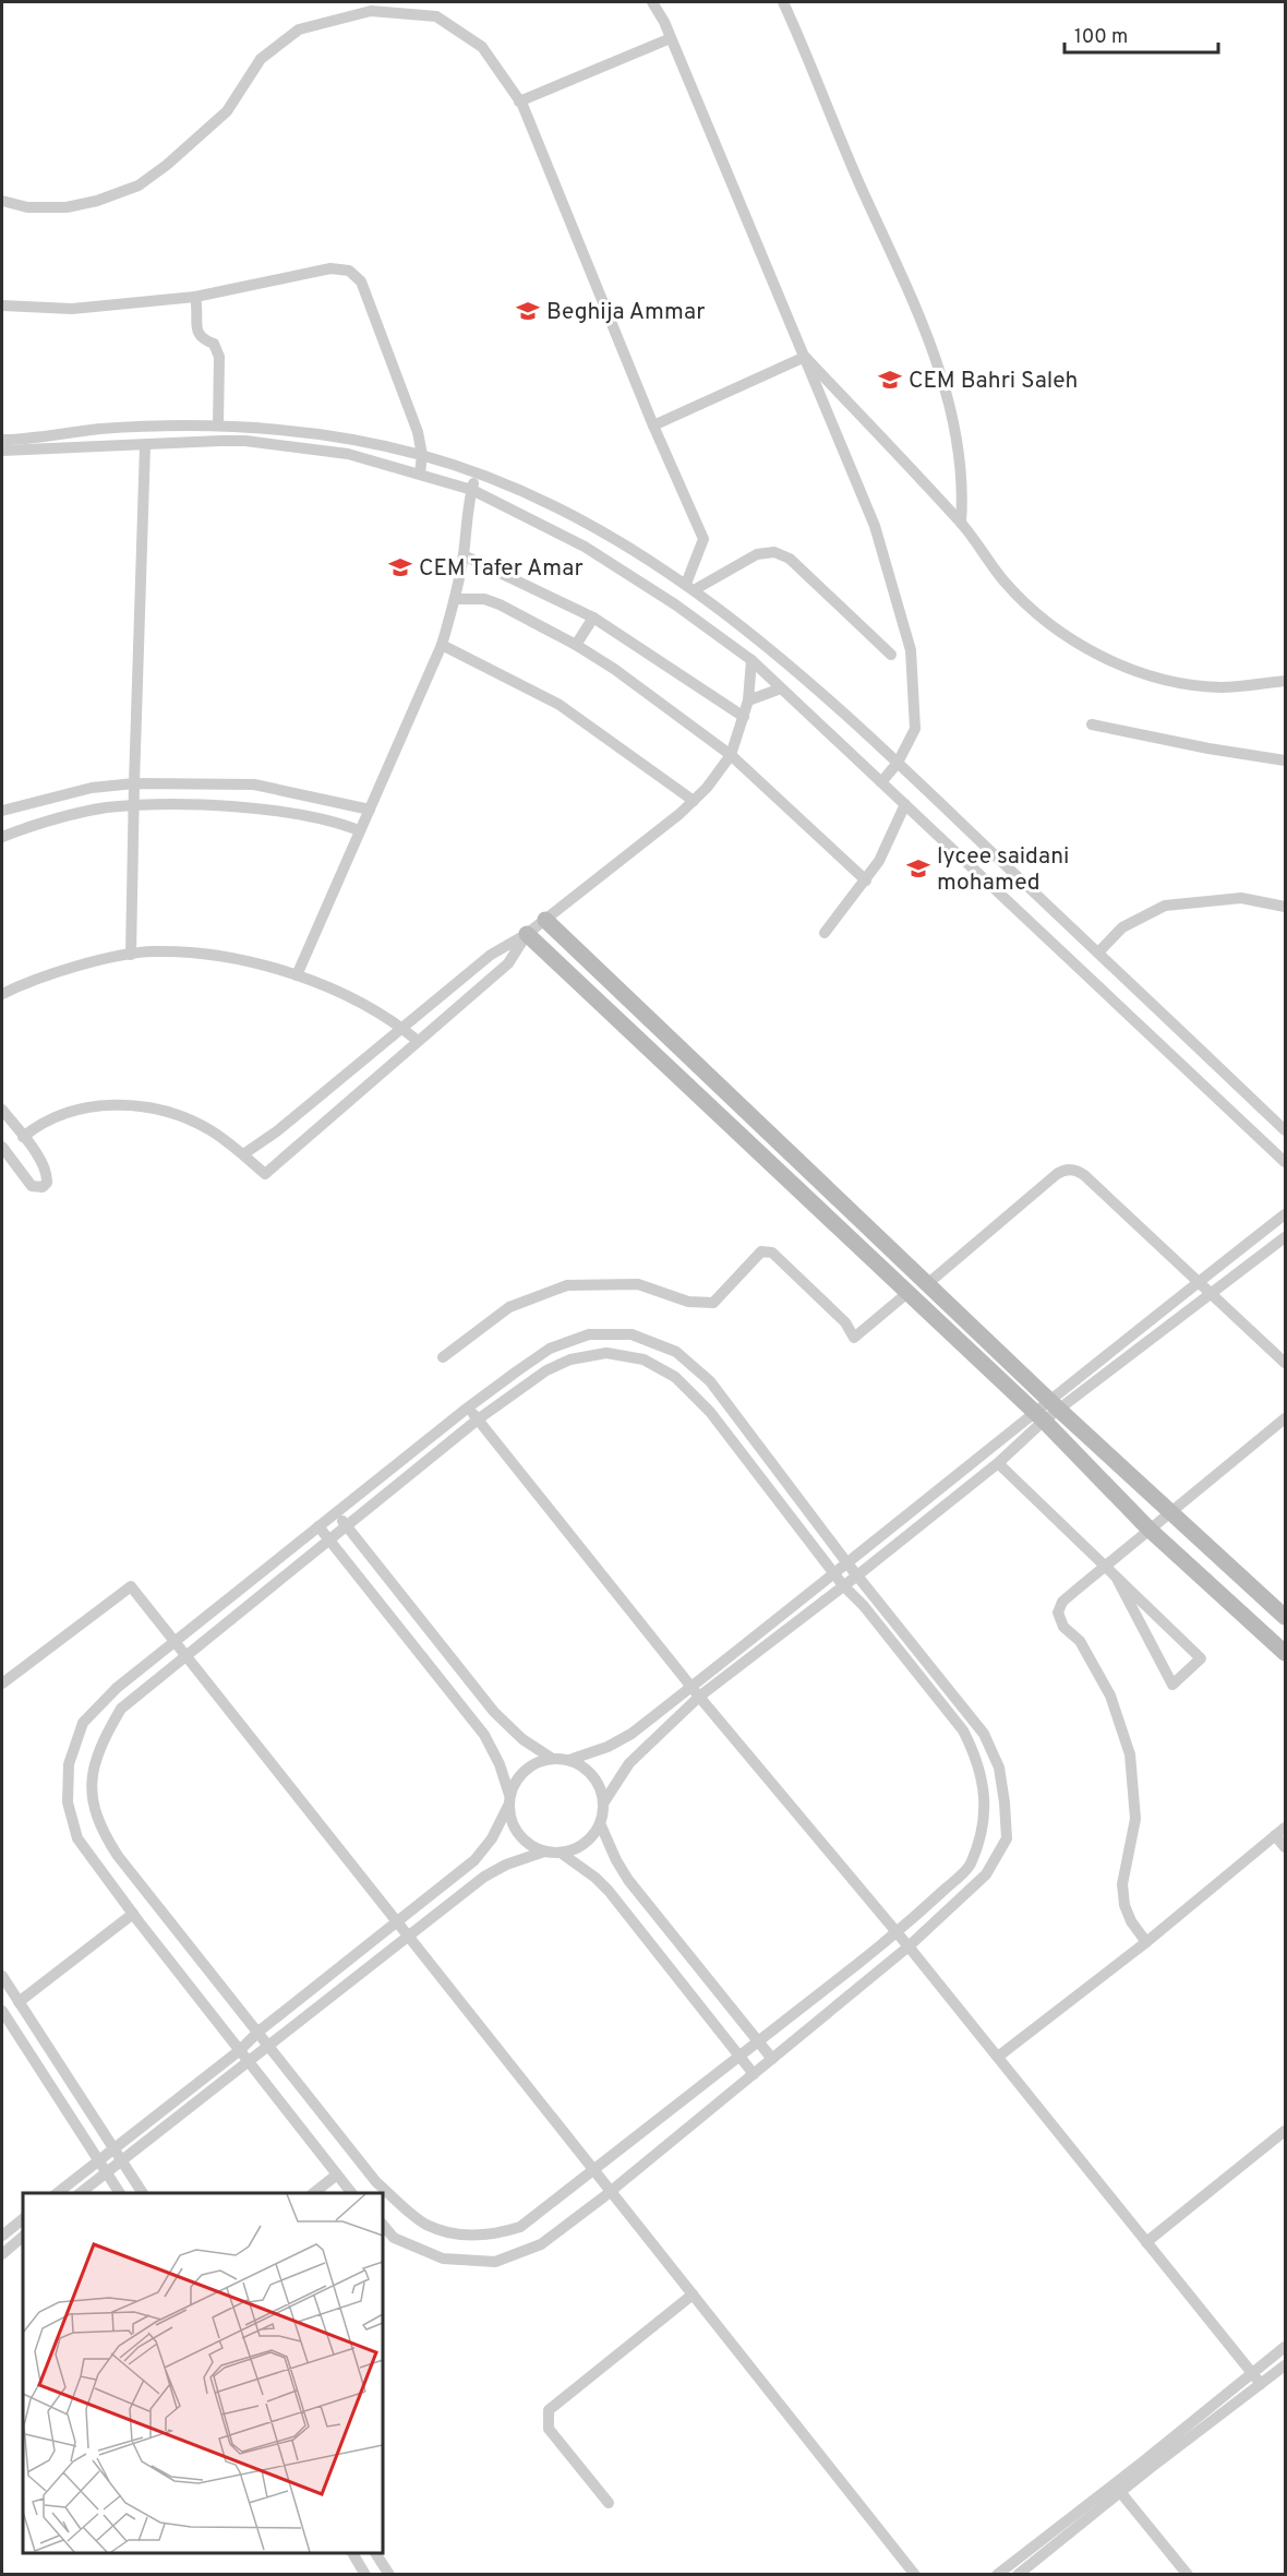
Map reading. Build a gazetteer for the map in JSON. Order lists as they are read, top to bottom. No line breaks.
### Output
{"places":{"school or university":["Beghija Ammar","CEM Bahri Saleh","CEM Tafer Amar","lycee saidani mohamed"]},"scale_bar":"100 m"}
